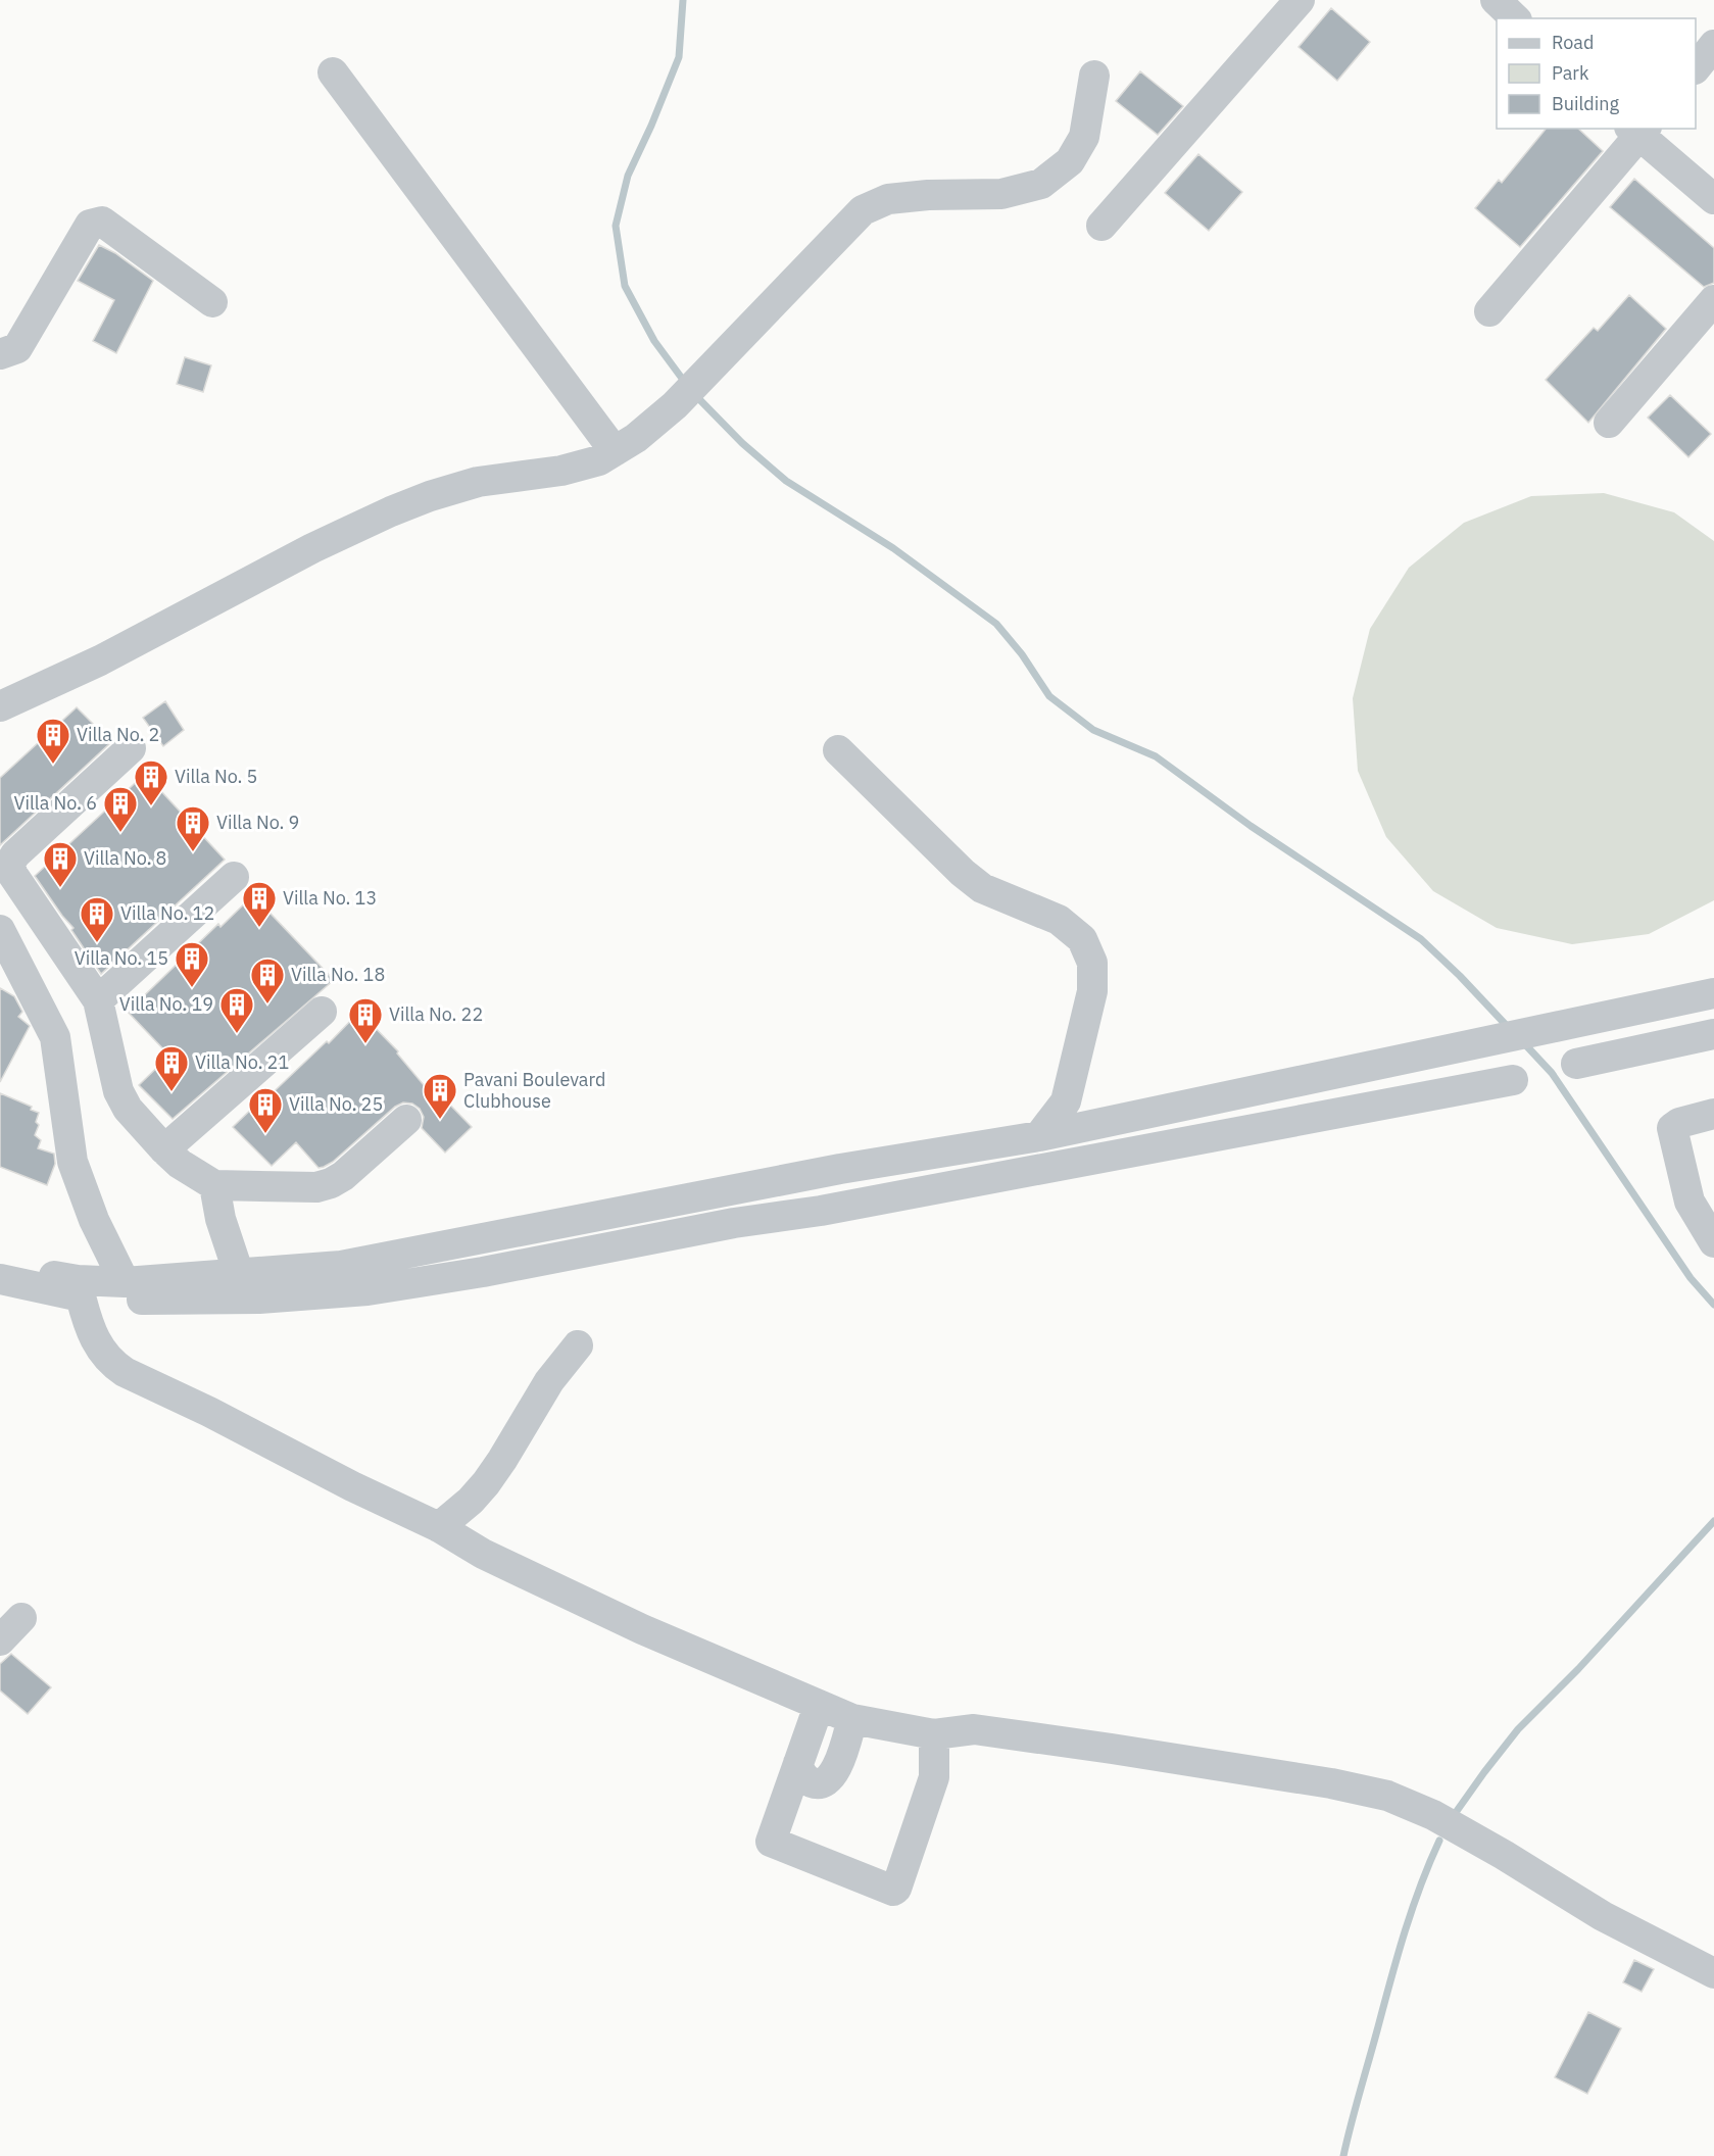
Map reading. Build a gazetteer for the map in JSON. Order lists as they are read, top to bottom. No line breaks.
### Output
{"places":{"building":["Villa No. 2","Villa No. 5","Villa No. 6","Villa No. 9","Villa No. 8","Villa No. 13","Villa No. 12","Villa No. 15","Villa No. 18","Villa No. 19","Villa No. 22","Villa No. 21","Pavani Boulevard Clubhouse","Villa No. 25"]},"legend":["Road","Park","Building"]}
